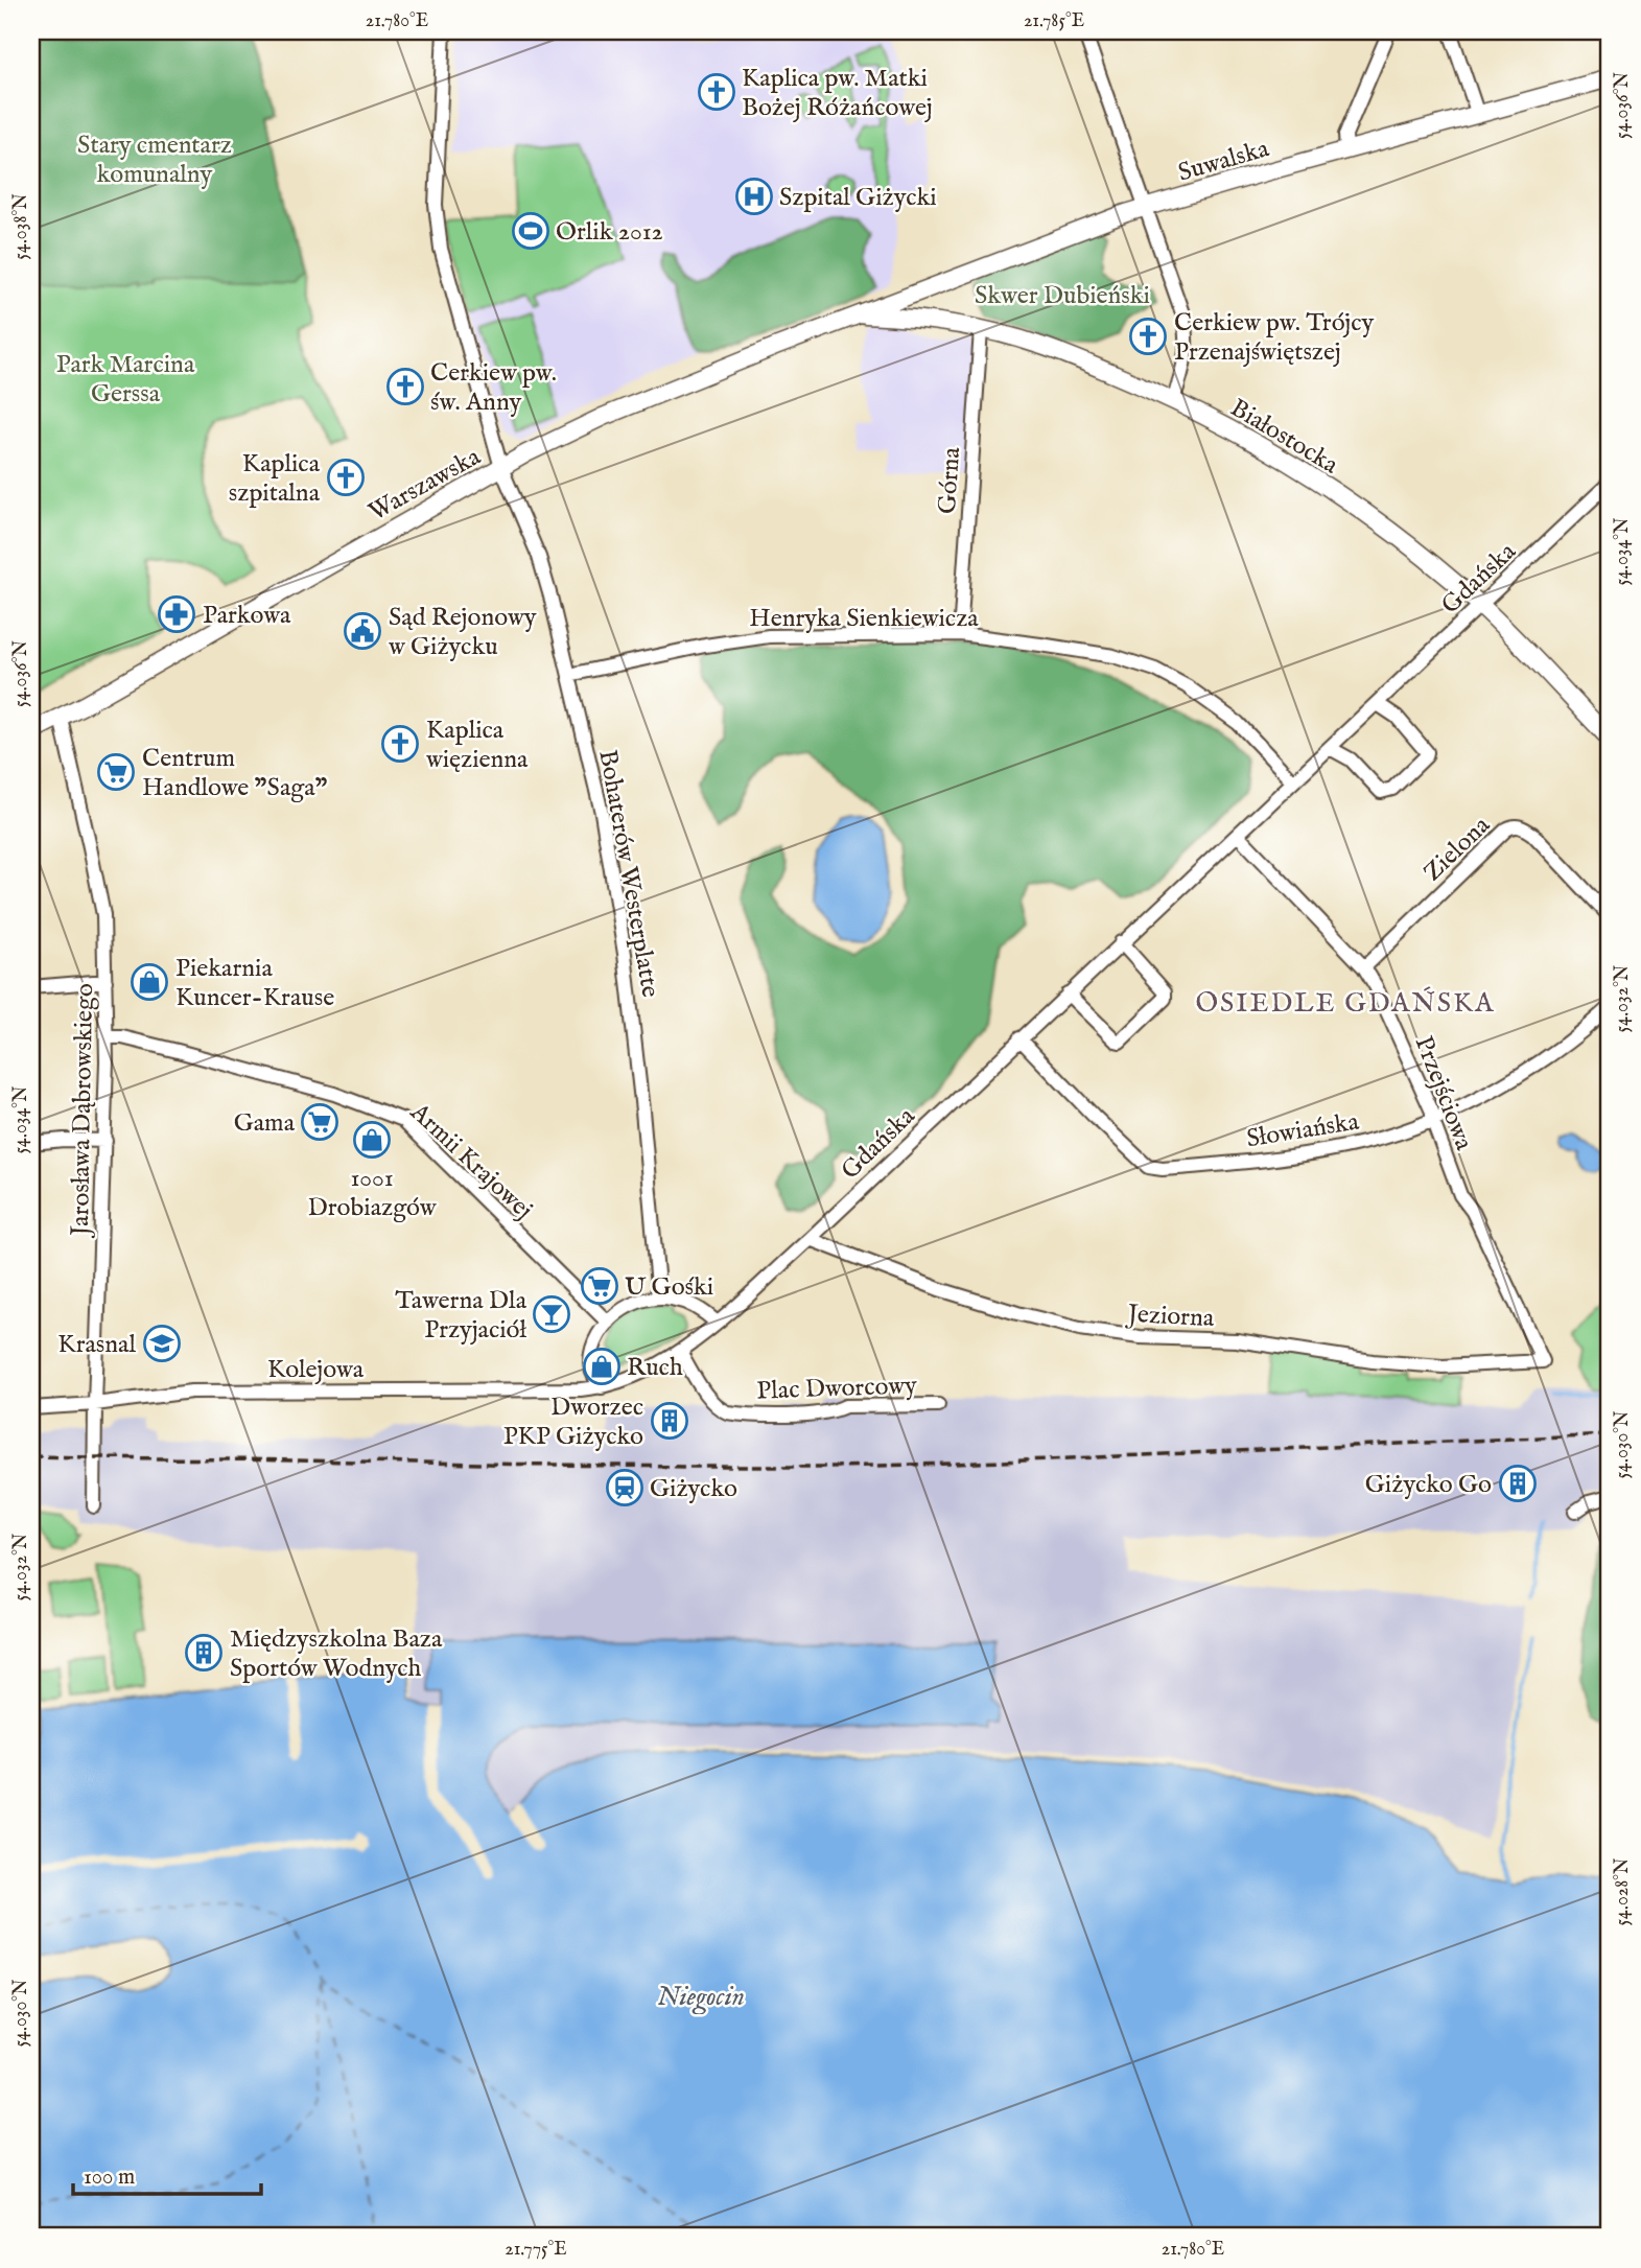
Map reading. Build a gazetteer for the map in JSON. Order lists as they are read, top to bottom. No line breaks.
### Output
{"streets":{"street":["Suwalska","Białostocka","Górna","Warszawska","Gdańska","Henryka Sienkiewicza","Zielona","Bohaterów Westerplatte","Przejściowa","Jarosława Dąbrowskiego","Słowiańska","Armii Krajowej","Jeziorna","Kolejowa","Plac Dworcowy"]},"crossings":[["Suwalska","Białostocka"],["Suwalska","Warszawska"],["Białostocka","Górna"],["Białostocka","Warszawska"],["Białostocka","Gdańska"],["Górna","Henryka Sienkiewicza"],["Warszawska","Bohaterów Westerplatte"],["Warszawska","Jarosława Dąbrowskiego"],["Gdańska","Henryka Sienkiewicza"],["Gdańska","Przejściowa"],["Gdańska","Słowiańska"],["Gdańska","Jeziorna"],["Henryka Sienkiewicza","Bohaterów Westerplatte"],["Zielona","Przejściowa"],["Przejściowa","Słowiańska"],["Przejściowa","Jeziorna"],["Jarosława Dąbrowskiego","Armii Krajowej"],["Jarosława Dąbrowskiego","Kolejowa"]],"districts":["OSIEDLE GDAŃSKA"],"water":["Niegocin"],"parks":["Stary cmentarz komunalny","Skwer Dubieński","Park Marcina Gerssa"],"places":{"church":["Kaplica pw. Matki Bożej Różańcowej","Cerkiew pw. Trójcy Przenajświętszej","Cerkiew pw. św. Anny","Kaplica szpitalna","Kaplica więzienna"],"hospital":["Szpital Giżycki"],"sports":["Orlik 2012"],"pharmacy":["Parkowa"],"public building":["Sąd Rejonowy w Giżycku"],"supermarket":["Centrum Handlowe \"Saga\"","Gama","U Gośki"],"shop":["Piekarnia Kuncer-Krause","1001 Drobiazgów","Ruch"],"bar":["Tawerna Dla Przyjaciół"],"school or university":["Krasnal"],"building":["Dworzec PKP Giżycko","Giżycko Go","Międzyszkolna Baza Sportów Wodnych"],"station":["Giżycko"]},"scale_bar":"100 m","coordinates":["21.780°E","21.785°E","54.036°N","54.038°N","54.034°N","54.032°N","54.030°N","54.028°N","21.775°E"]}
